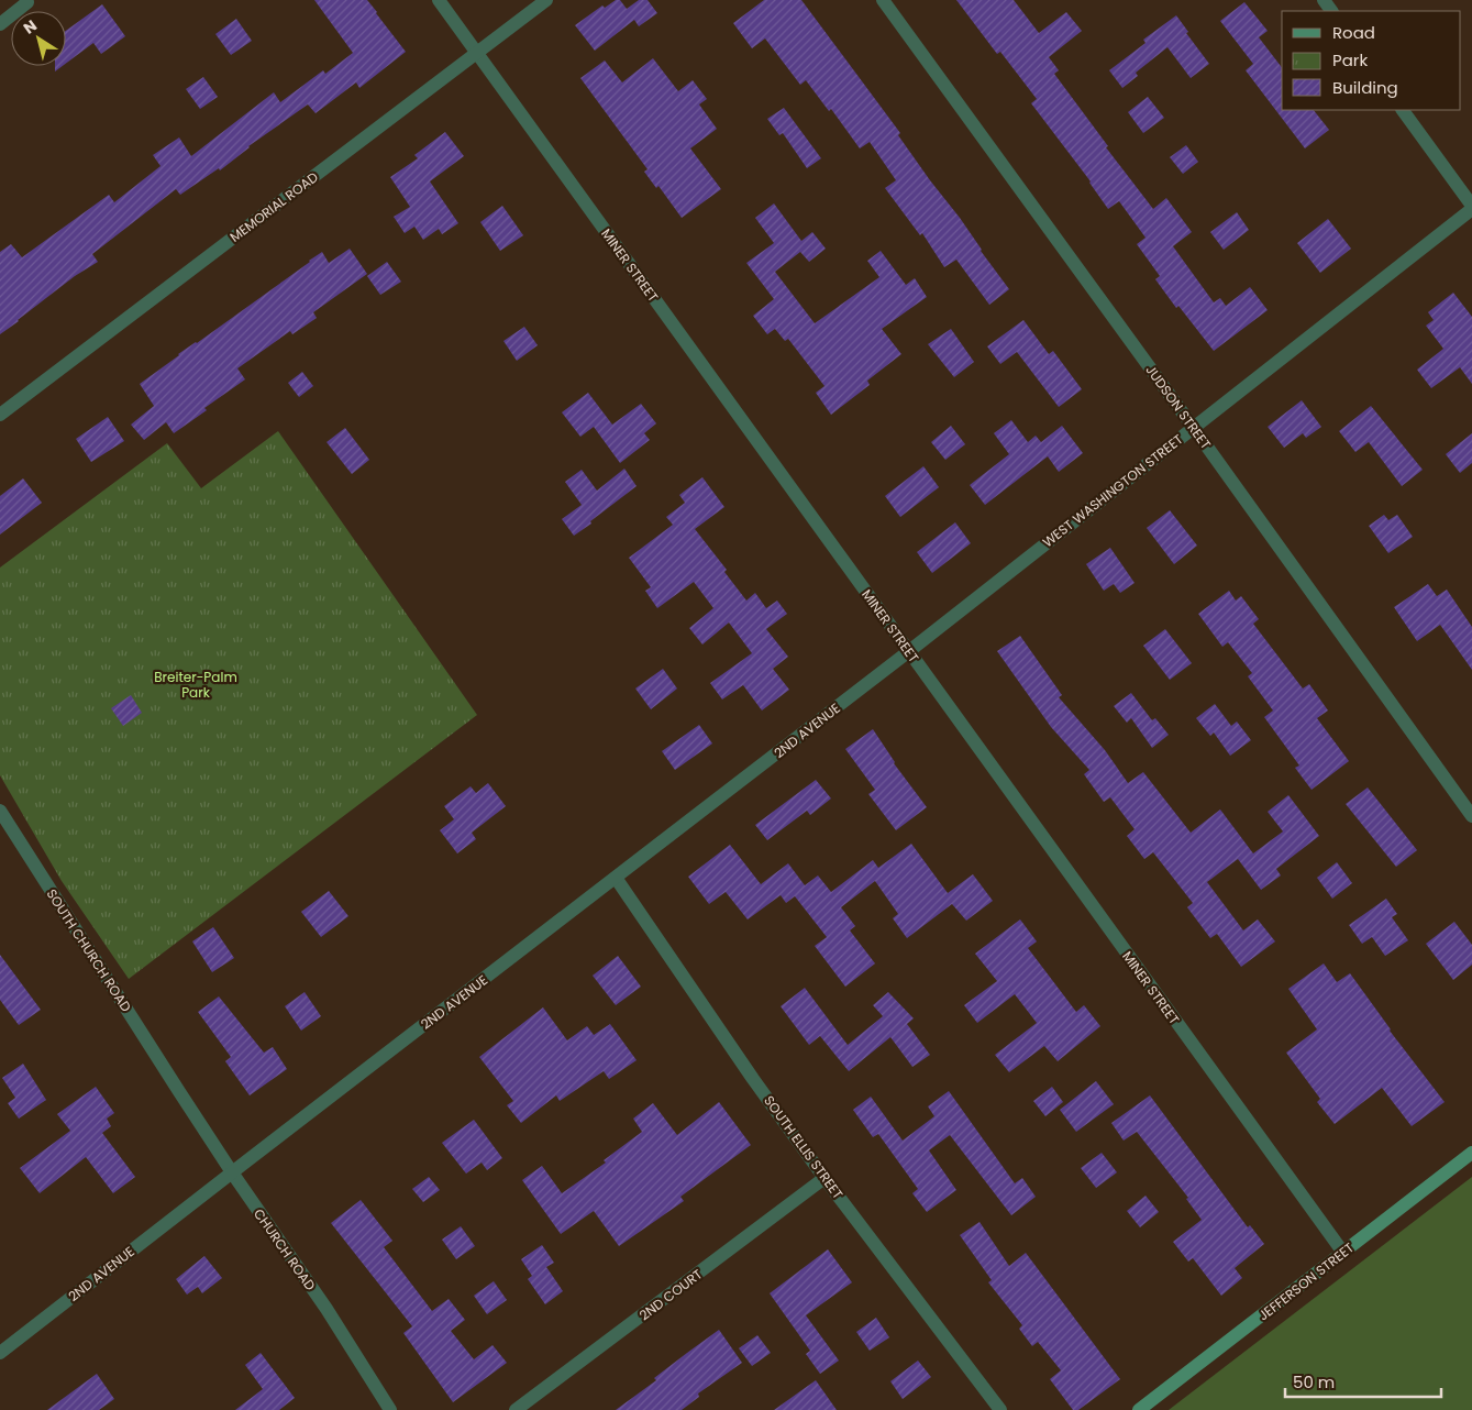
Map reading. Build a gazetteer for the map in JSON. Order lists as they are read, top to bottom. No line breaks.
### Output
{"streets":{"street":["MEMORIAL ROAD","MINER STREET","JUDSON STREET","WEST WASHINGTON STREET","2ND AVENUE","SOUTH CHURCH ROAD","SOUTH ELLIS STREET","CHURCH ROAD","JEFFERSON STREET","2ND COURT"]},"crossings":[["MEMORIAL ROAD","MINER STREET"],["MINER STREET","WEST WASHINGTON STREET"],["MINER STREET","2ND AVENUE"],["MINER STREET","JEFFERSON STREET"],["JUDSON STREET","WEST WASHINGTON STREET"],["WEST WASHINGTON STREET","2ND AVENUE"],["2ND AVENUE","SOUTH ELLIS STREET"],["2ND AVENUE","CHURCH ROAD"],["SOUTH CHURCH ROAD","CHURCH ROAD"],["SOUTH ELLIS STREET","2ND COURT"]],"parks":["Breiter-Palm Park"],"legend":["Road","Park","Building"],"scale_bar":"50 m","north":"top left"}
